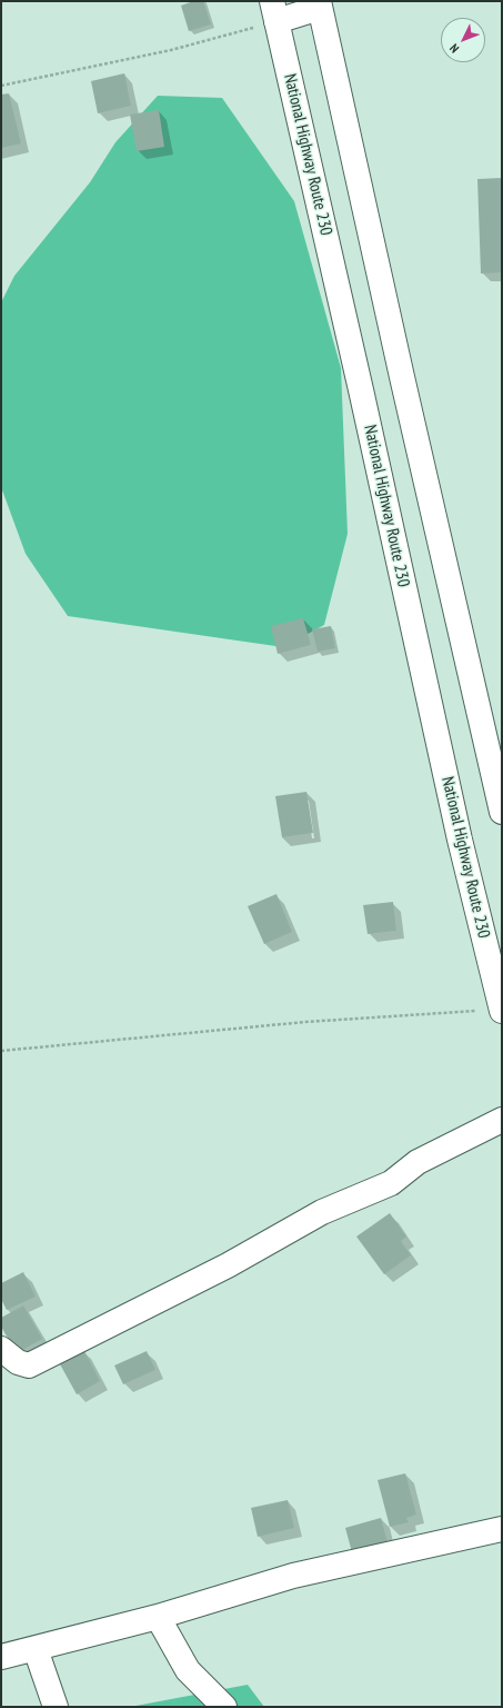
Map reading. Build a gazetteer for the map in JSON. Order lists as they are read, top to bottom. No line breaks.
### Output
{"streets":{"main road":["National Highway Route 230"]},"north":"bottom left"}
